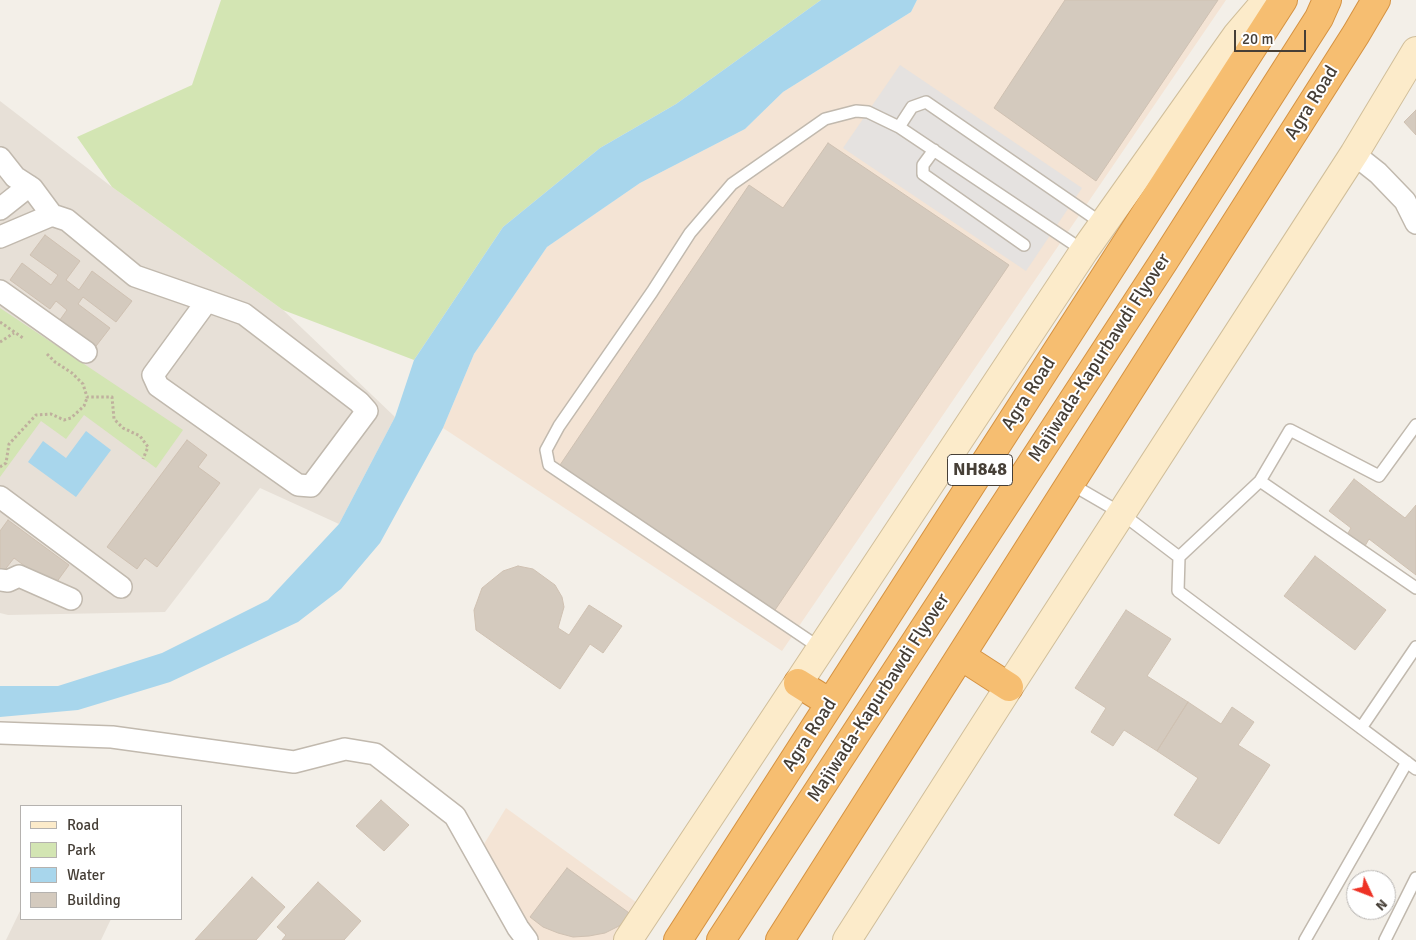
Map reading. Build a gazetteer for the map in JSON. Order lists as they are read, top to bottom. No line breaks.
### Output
{"streets":{"highway":["Agra Road","Majiwada-Kapurbawdi Flyover","NH848"]},"legend":["Road","Park","Water","Building"],"scale_bar":"20 m","north":"bottom right"}
